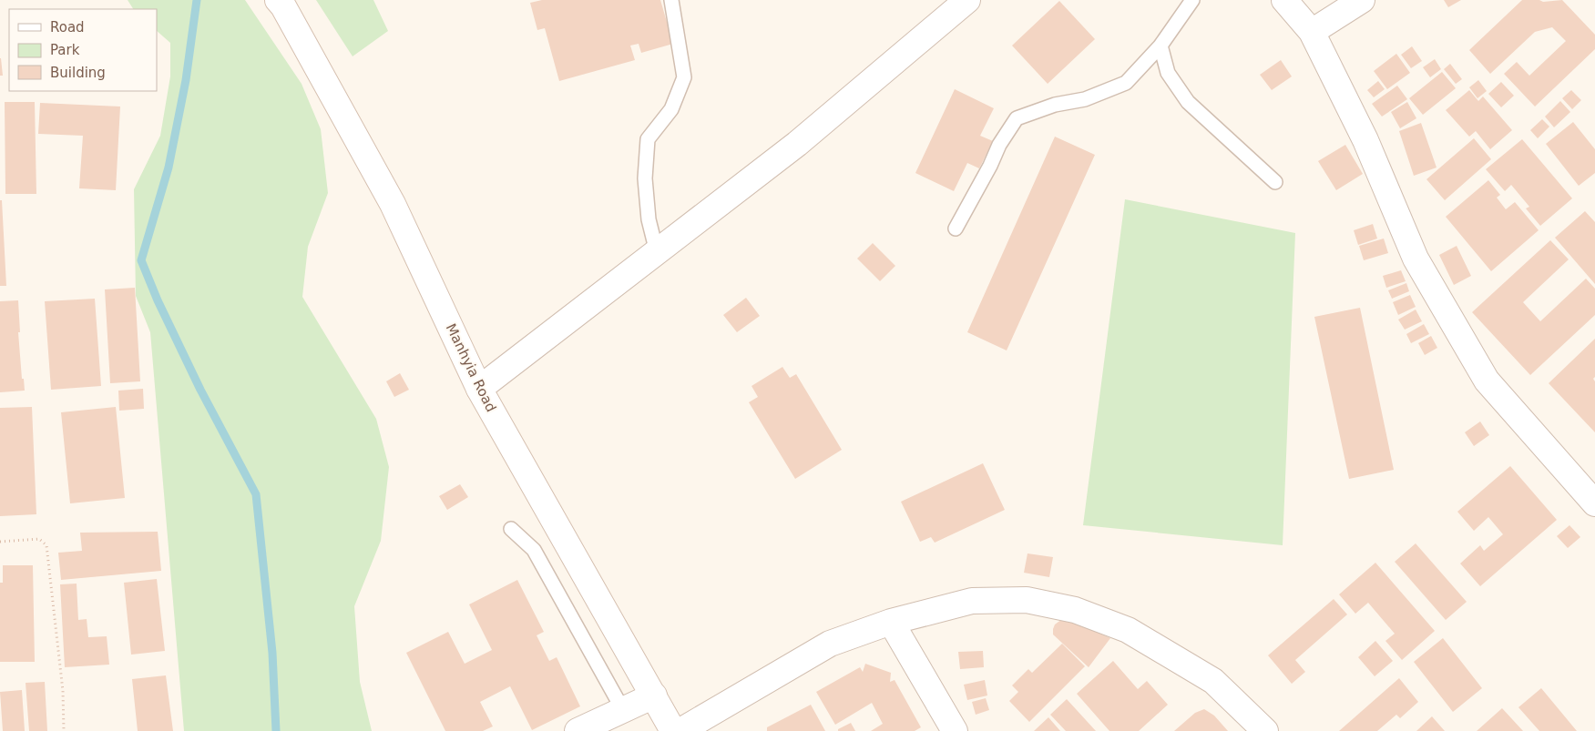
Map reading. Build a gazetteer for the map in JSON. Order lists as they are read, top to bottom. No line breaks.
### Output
{"streets":{"street":["Manhyia Road"]},"legend":["Road","Park","Building"]}
